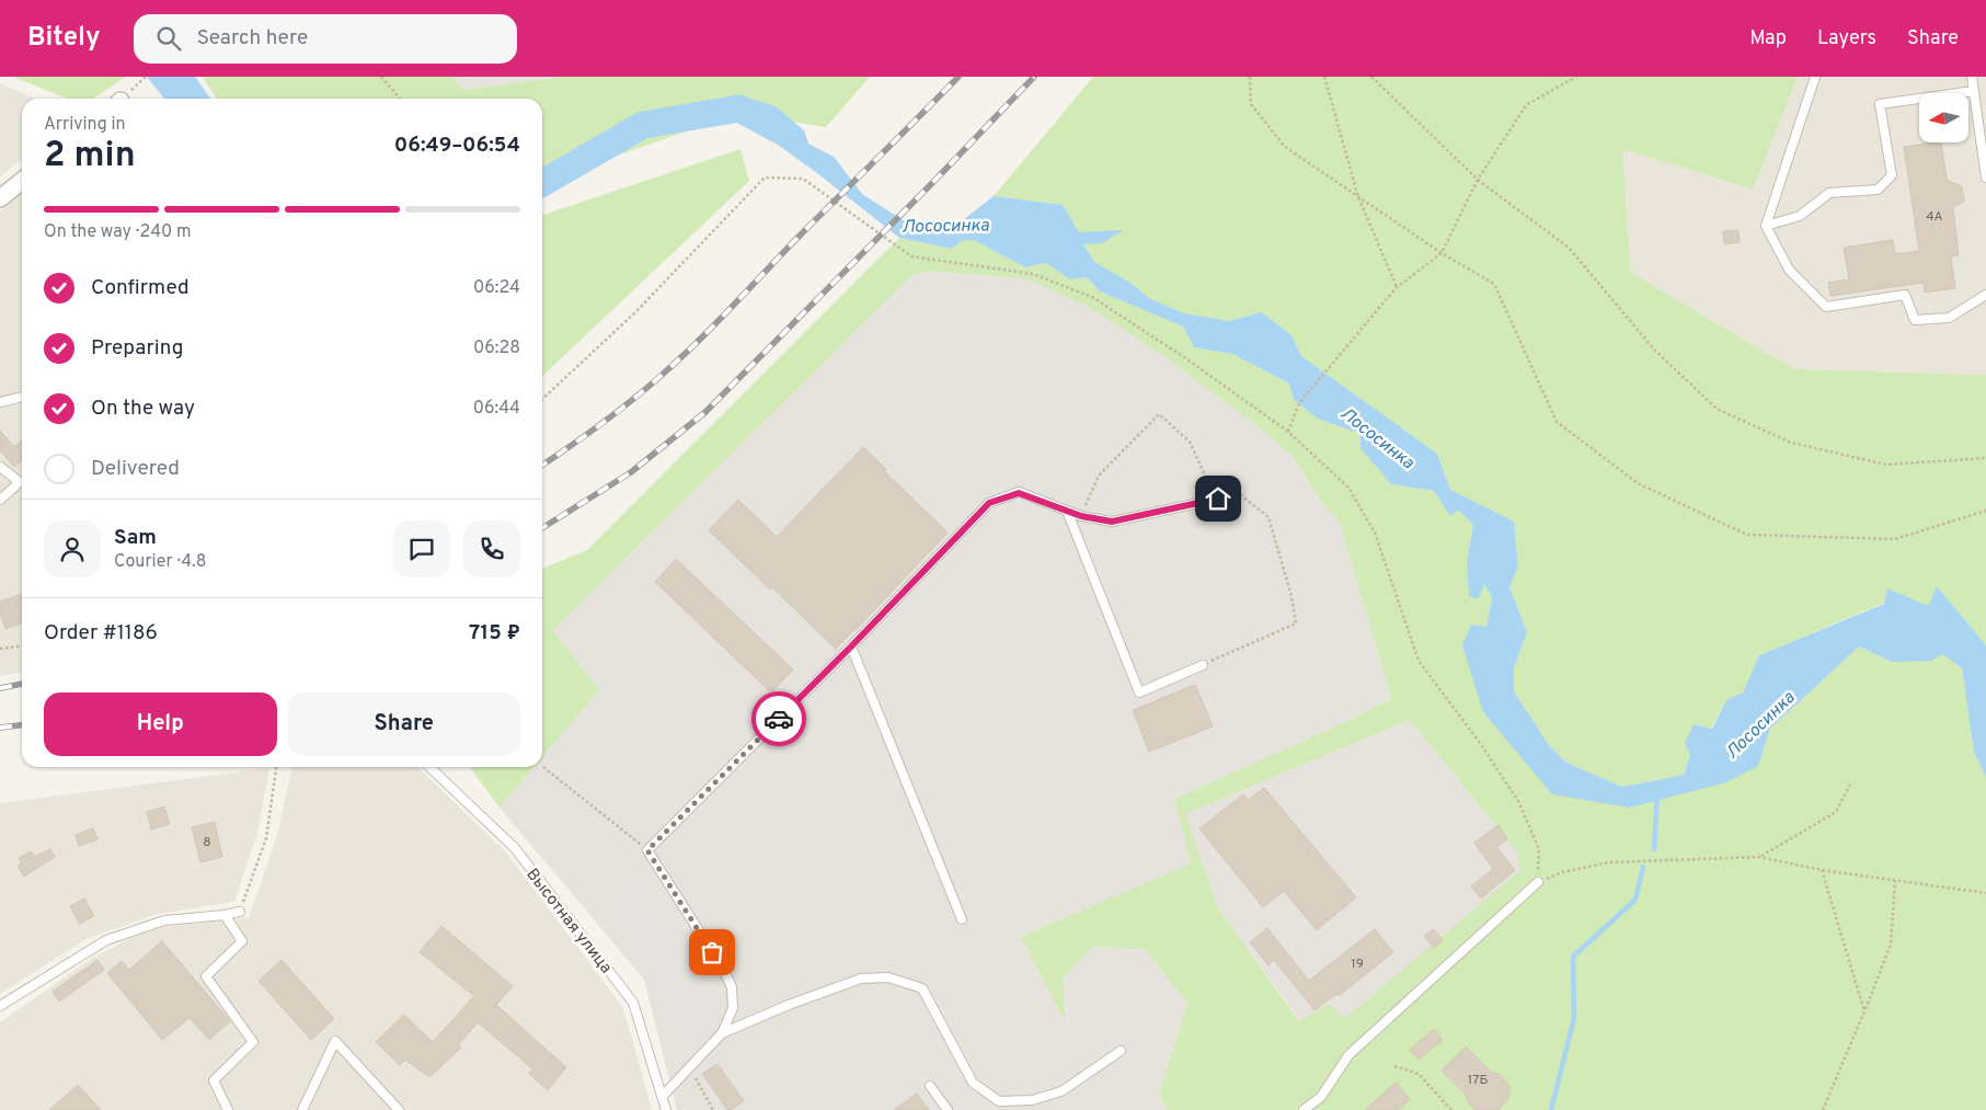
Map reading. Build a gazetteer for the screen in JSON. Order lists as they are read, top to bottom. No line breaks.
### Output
{"streets":{"lane":["Высотная улица"]},"water":["Лососинка"],"house_numbers":["4А","8","19","17Б"],"north":"left","page":{"header":"Bitely","search":"Search here","nav":["Map","Layers","Share"],"heading":["2 min","Arriving in","06:49–06:54"],"panel":["Sam","Courier · 4.8","Order #1186","715 ₽"],"bar":"On the way · 240 m","list":[["Confirmed","06:24"],["Preparing","06:28"],["On the way","06:44"],"Delivered"],"buttons":["Help","Share"]}}
